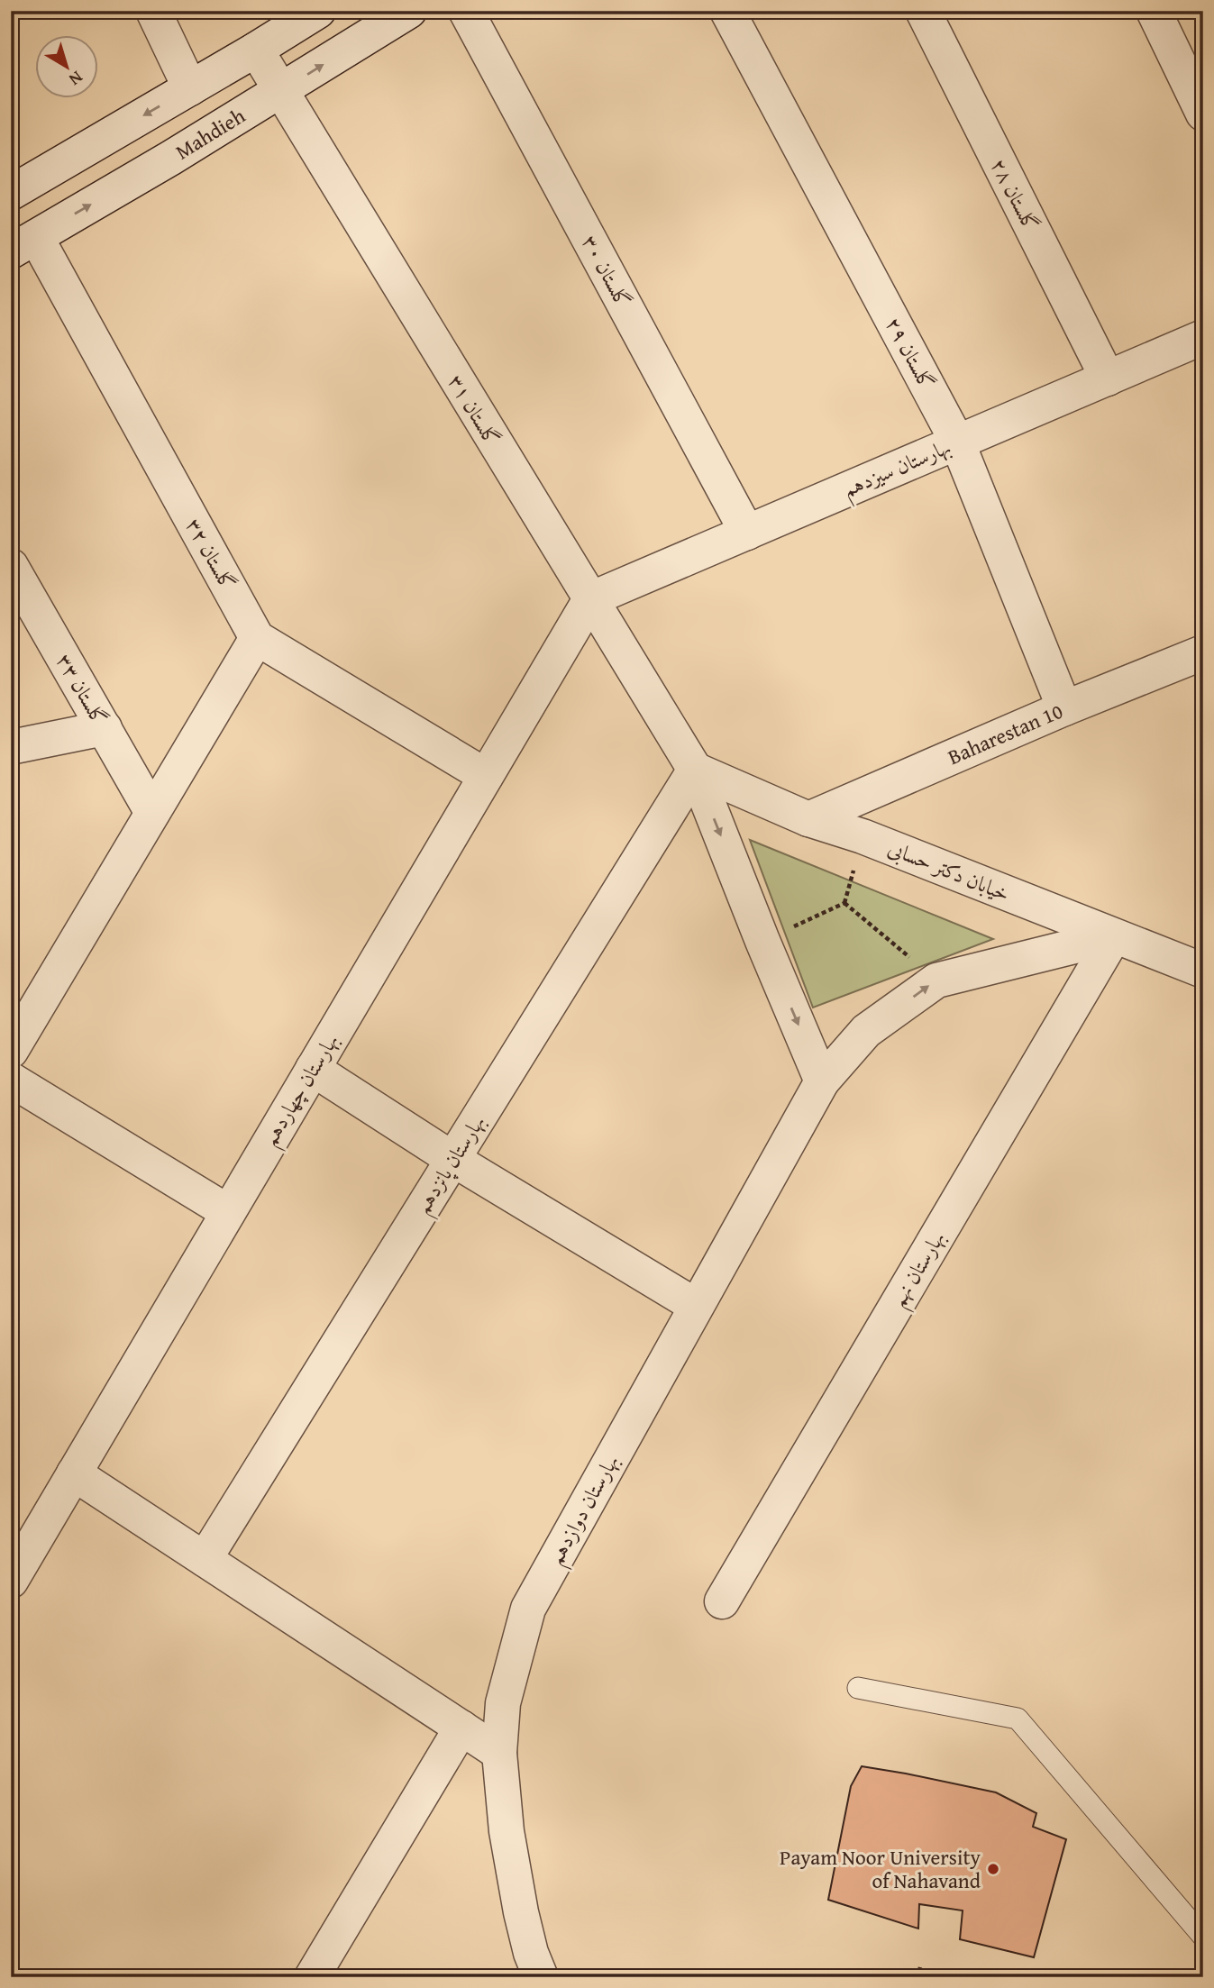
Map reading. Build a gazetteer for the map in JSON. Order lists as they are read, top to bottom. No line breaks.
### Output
{"streets":{"street":["Mahdieh","گلستان ۲۸","گلستان ۳۰","گلستان ۲۹","گلستان ۳۱","بهارستان سیزدهم","گلستان ۳۲","گلستان ۳۳","Baharestan 10","خیابان دکتر حسابی","بهارستان چهاردهم","بهارستان پانزدهم","بهارستان نهم","بهارستان دوازدهم"]},"crossings":[["Mahdieh","گلستان ۳۱"],["Mahdieh","گلستان ۳۲"],["گلستان ۲۸","بهارستان سیزدهم"],["گلستان ۳۰","بهارستان سیزدهم"],["گلستان ۲۹","بهارستان سیزدهم"],["گلستان ۲۹","Baharestan 10"],["گلستان ۳۱","بهارستان سیزدهم"],["گلستان ۳۱","خیابان دکتر حسابی"],["گلستان ۳۱","بهارستان چهاردهم"],["گلستان ۳۱","بهارستان پانزدهم"],["گلستان ۳۱","بهارستان دوازدهم"],["بهارستان سیزدهم","بهارستان چهاردهم"],["Baharestan 10","خیابان دکتر حسابی"],["خیابان دکتر حسابی","بهارستان پانزدهم"],["خیابان دکتر حسابی","بهارستان نهم"]],"places":["Payam Noor University of Nahavand"],"north":"bottom right"}
